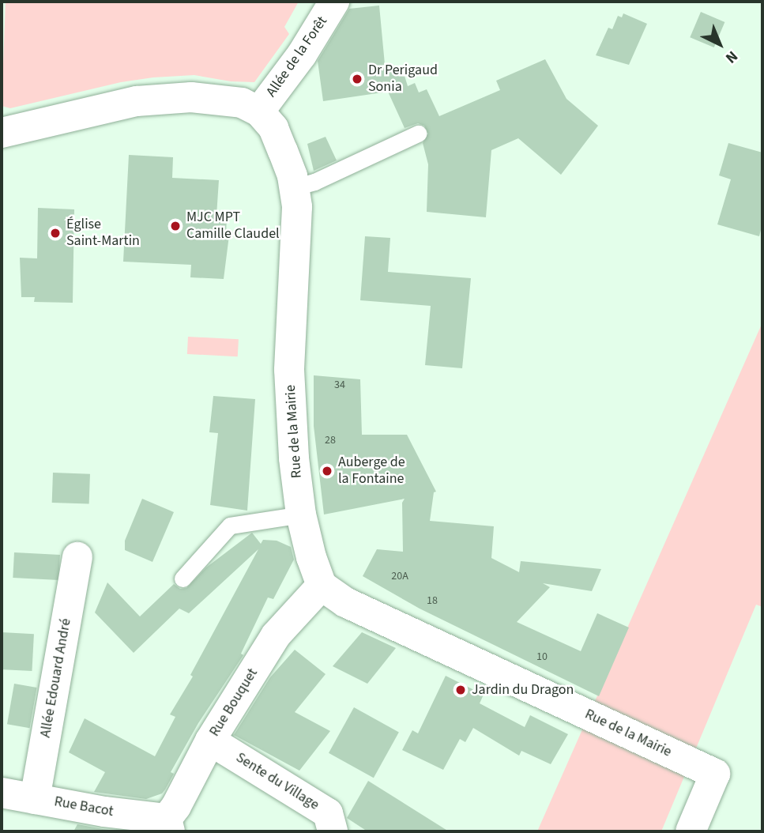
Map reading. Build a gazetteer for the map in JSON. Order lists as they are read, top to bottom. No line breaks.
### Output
{"streets":{"street":["Allée de la Forêt","Rue de la Mairie","Allée Edouard André","Rue Bouquet","Sente du Village","Rue Bacot"]},"crossings":[["Allée de la Forêt","Rue de la Mairie"],["Rue de la Mairie","Rue Bouquet"],["Allée Edouard André","Rue Bacot"],["Rue Bouquet","Sente du Village"],["Rue Bouquet","Rue Bacot"]],"places":["Dr Perigaud Sonia","MJC MPT Camille Claudel","Église Saint-Martin","Auberge de la Fontaine","Jardin du Dragon"],"house_numbers":["34","28","20A","18","10"],"north":"bottom right"}
